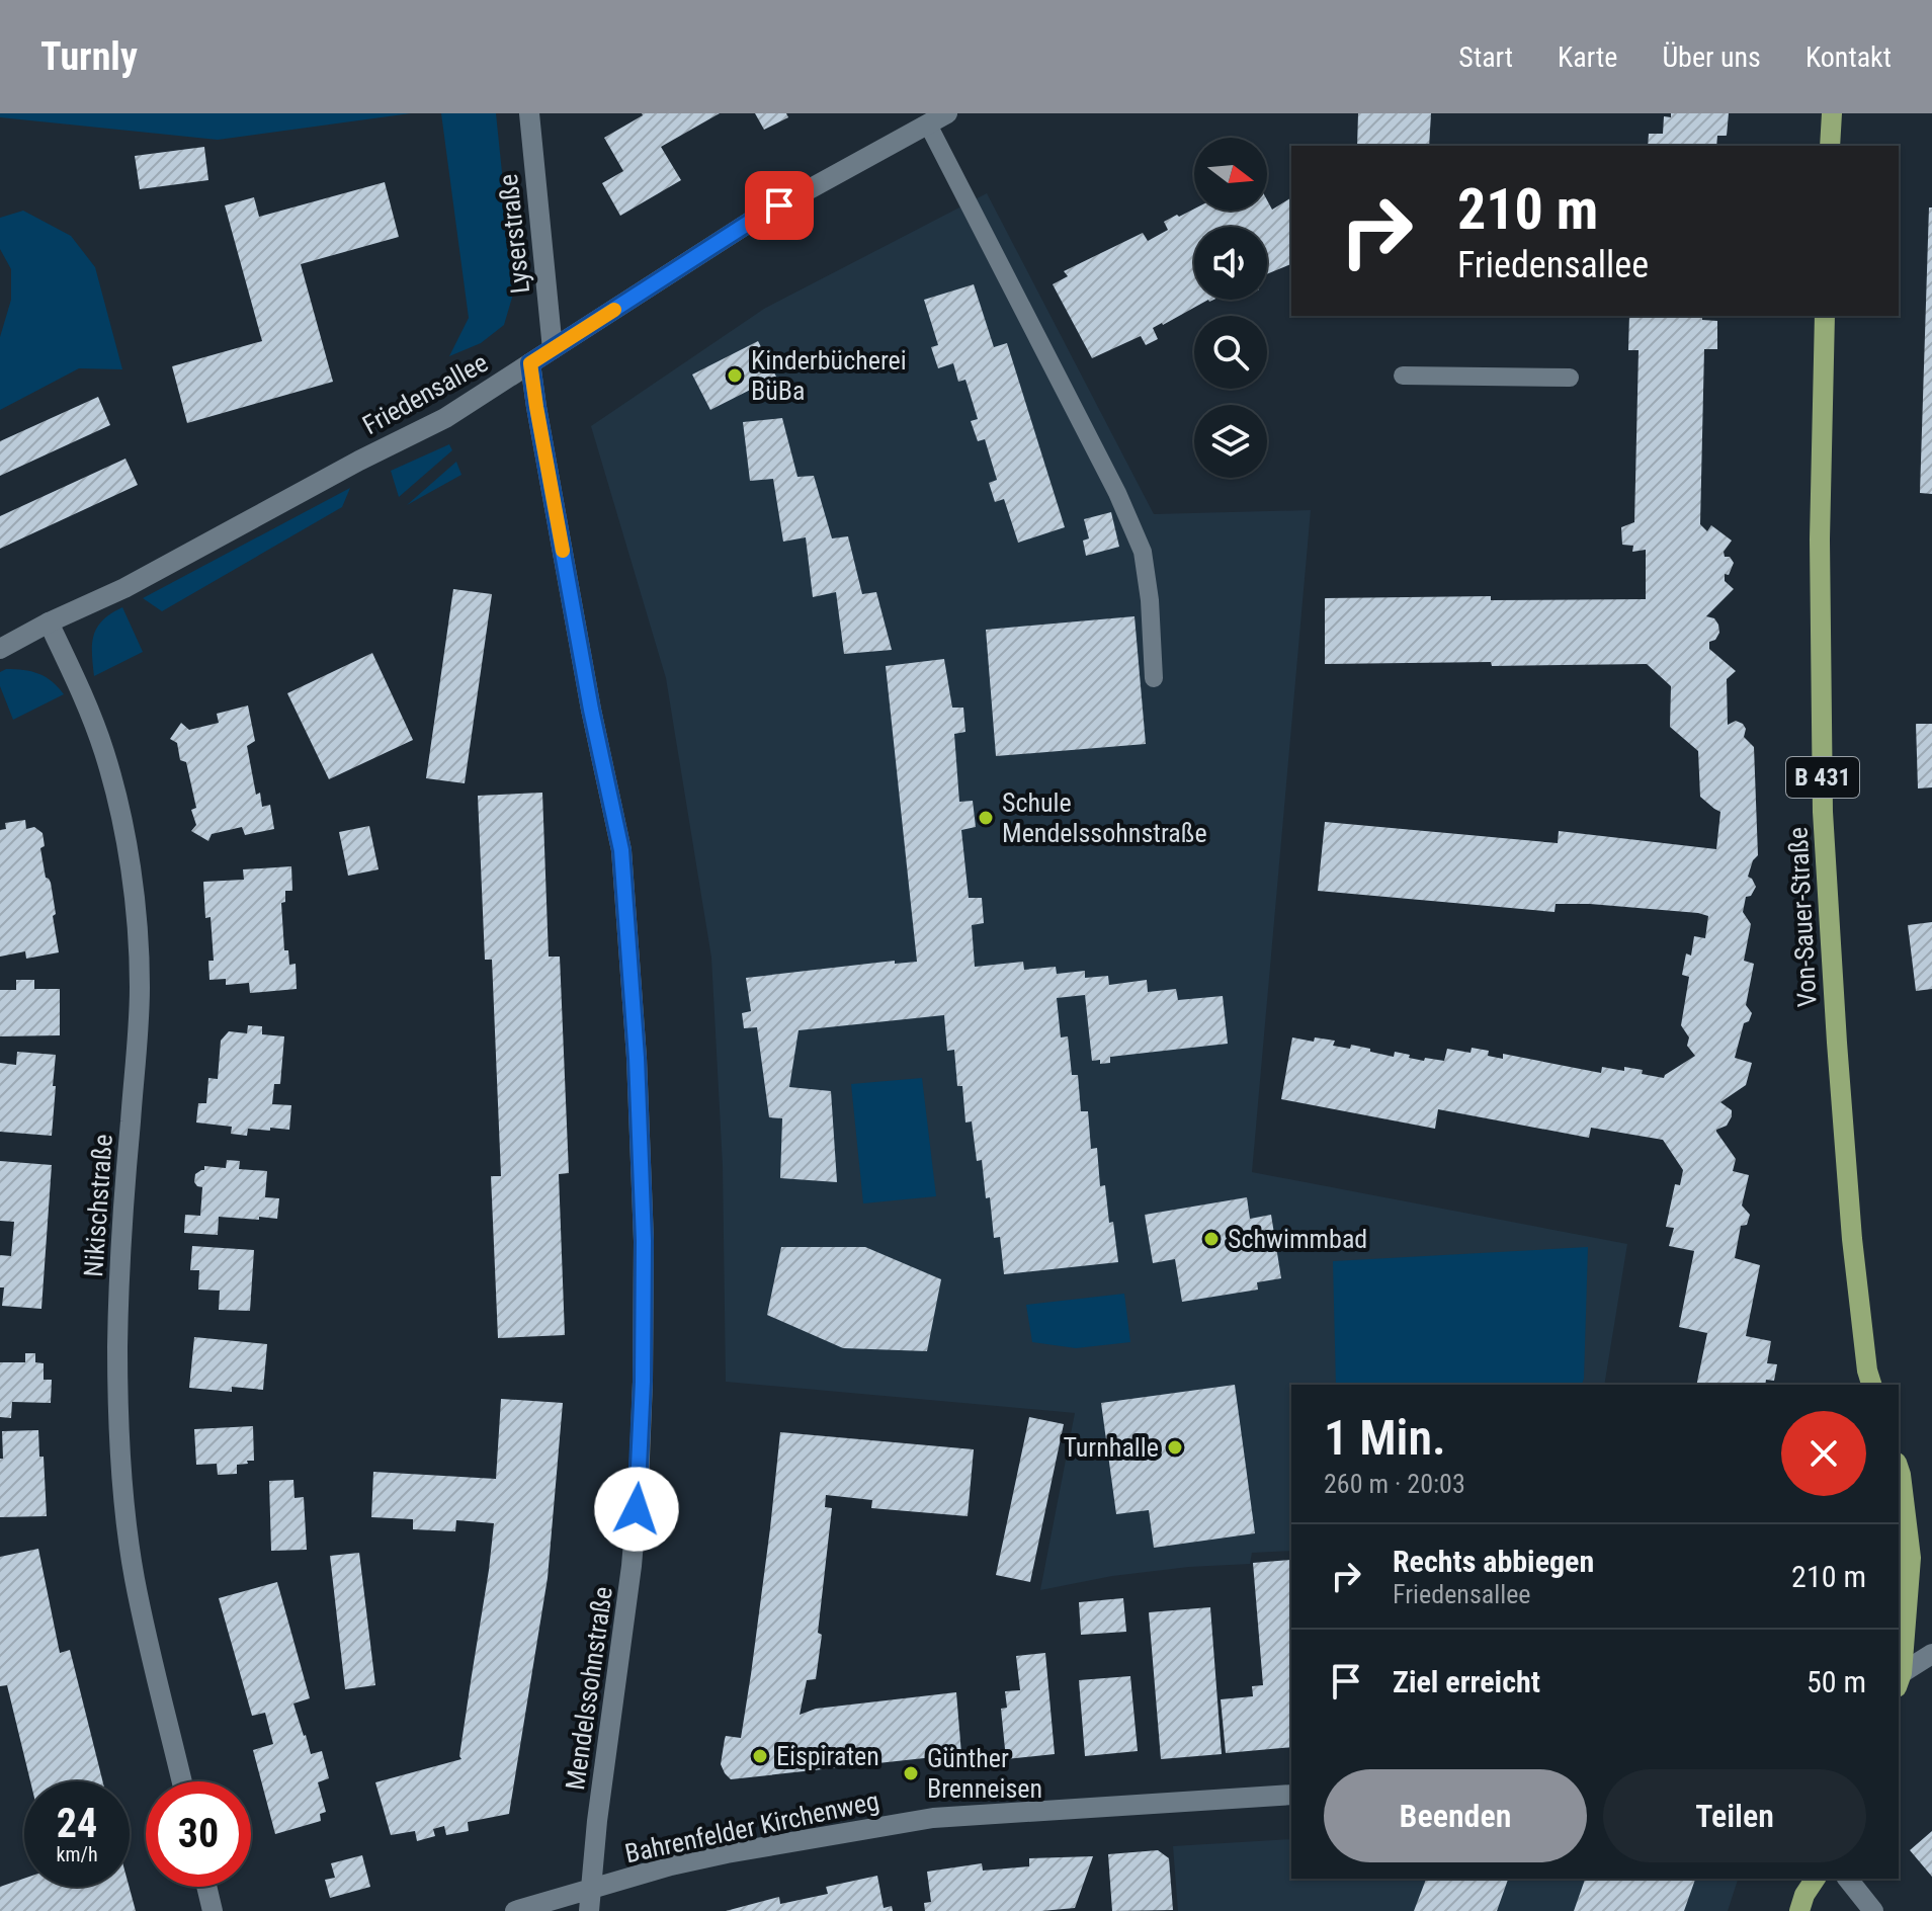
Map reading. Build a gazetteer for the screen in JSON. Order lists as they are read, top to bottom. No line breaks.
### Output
{"streets":{"main road":["B 431","Von-Sauer-Straße"],"street":["Lyserstraße","Friedensallee","Nikischstraße","Mendelssohnstraße","Bahrenfelder Kirchenweg"]},"crossings":[["Lyserstraße","Friedensallee"],["Friedensallee","Nikischstraße"],["Friedensallee","Mendelssohnstraße"],["Mendelssohnstraße","Bahrenfelder Kirchenweg"]],"places":["Kinderbücherei BüBa","Schule Mendelssohnstraße","Schwimmbad","Turnhalle","Eispiraten","Günther Brenneisen"],"north":"right","page":{"header":"Turnly","nav":["Start","Karte","Über uns","Kontakt"],"turn":["210 m","Friedensallee"],"heading":["1 Min.","260 m · 20:03"],"list":[{"name":"Rechts abbiegen","note":"Friedensallee","value":"210 m"},{"name":"Ziel erreicht","value":"50 m"}],"buttons":["Beenden","Teilen"],"speed":"24 km/h","limit":"30"}}
